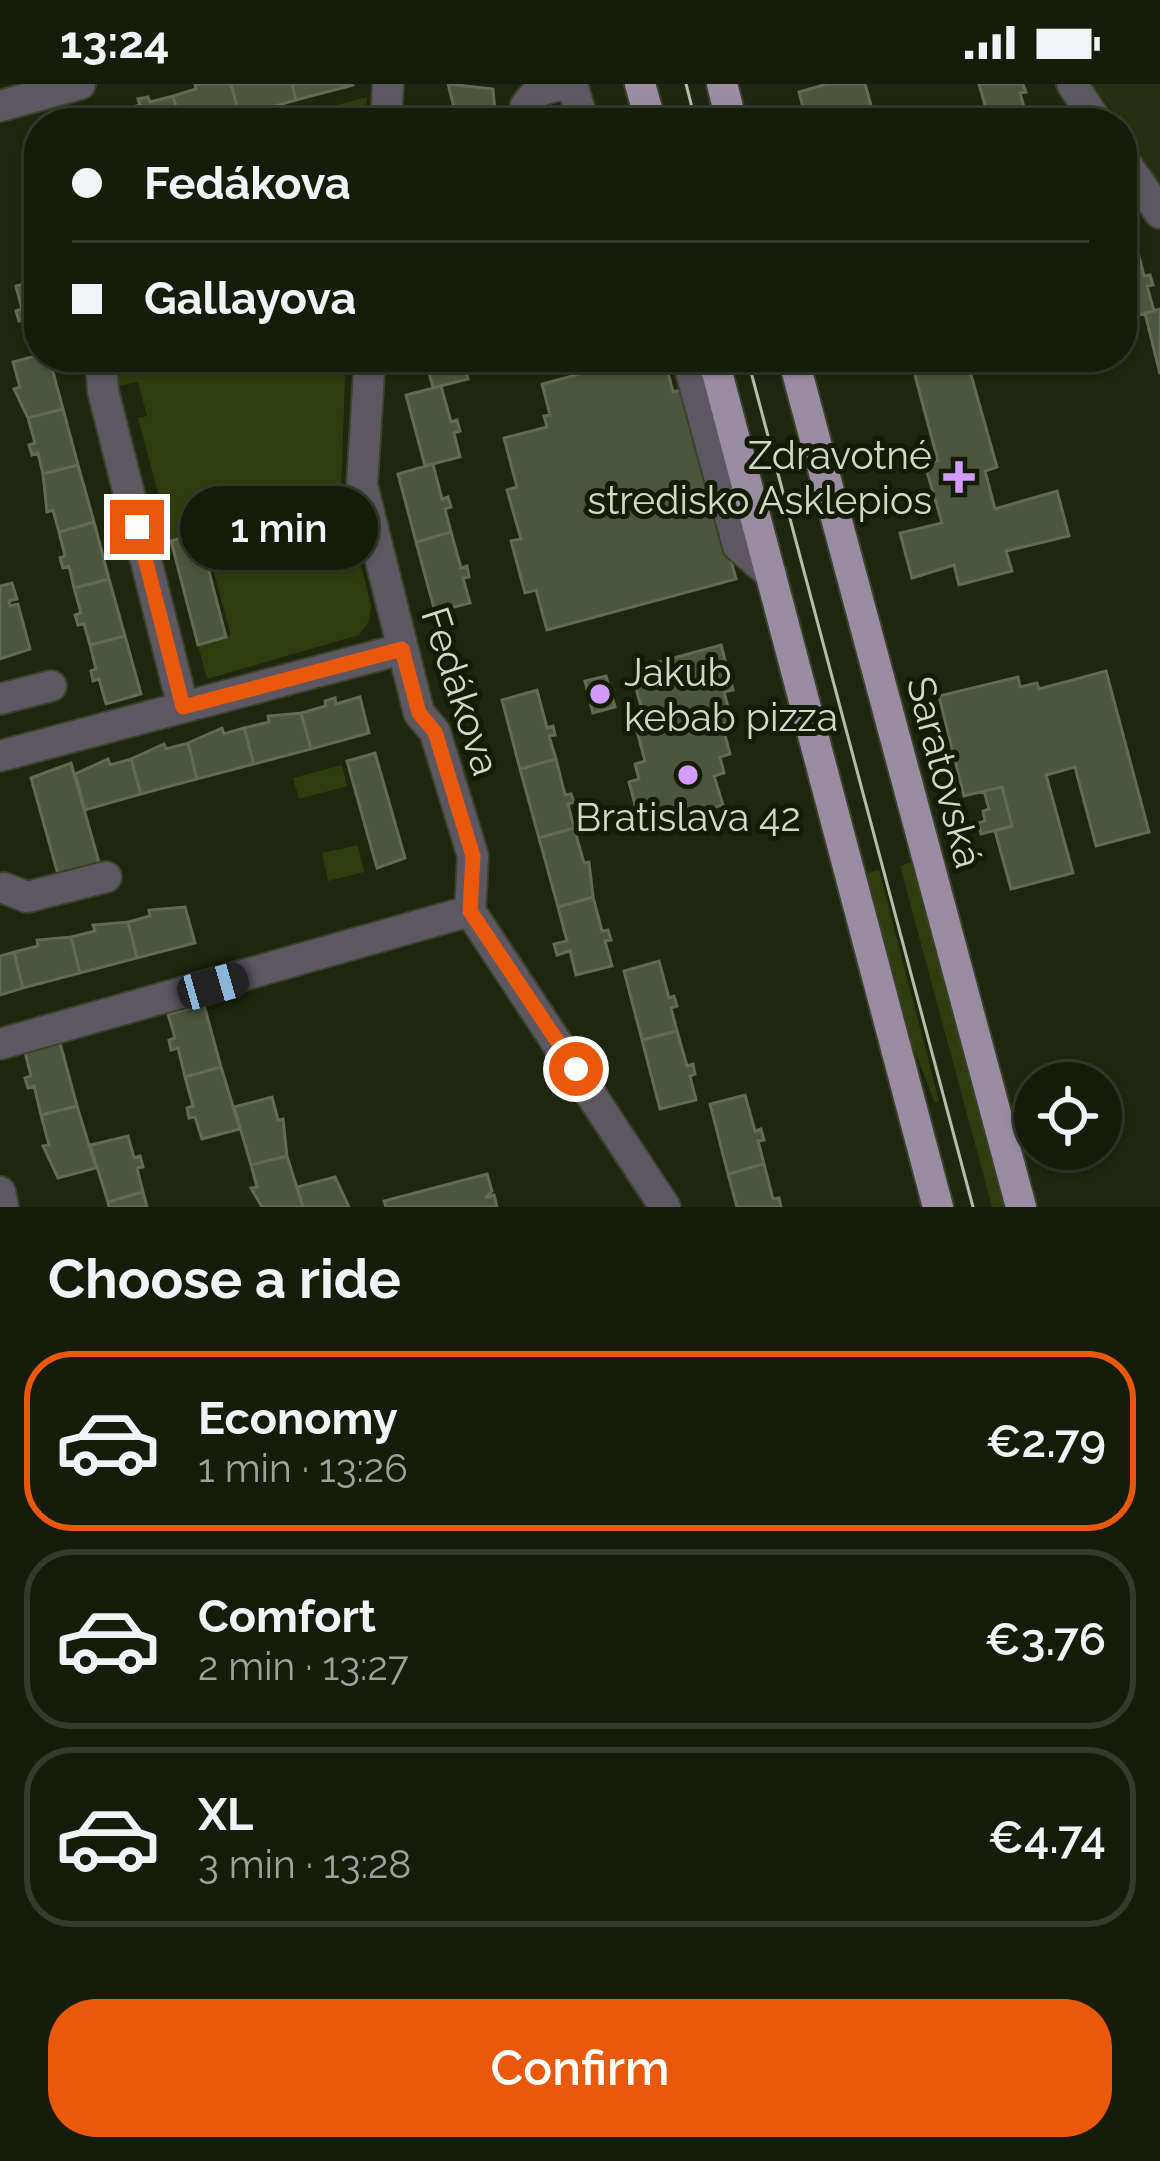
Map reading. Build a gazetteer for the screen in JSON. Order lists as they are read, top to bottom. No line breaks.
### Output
{"streets":{"main road":["Saratovská"],"street":["Fedákova"]},"places":{"health":["Zdravotné stredisko Asklepios"],"other":["Jakub kebab pizza","Bratislava 42"]},"page":{"status":"13:24","banner":["Fedákova","Gallayova"],"bubble":"1 min","heading":"Choose a ride","list":[{"name":"Economy","note":"1 min · 13:26","value":"€2.79"},{"name":"Comfort","note":"2 min · 13:27","value":"€3.76"},{"name":"XL","note":"3 min · 13:28","value":"€4.74"}],"buttons":"Confirm"}}
